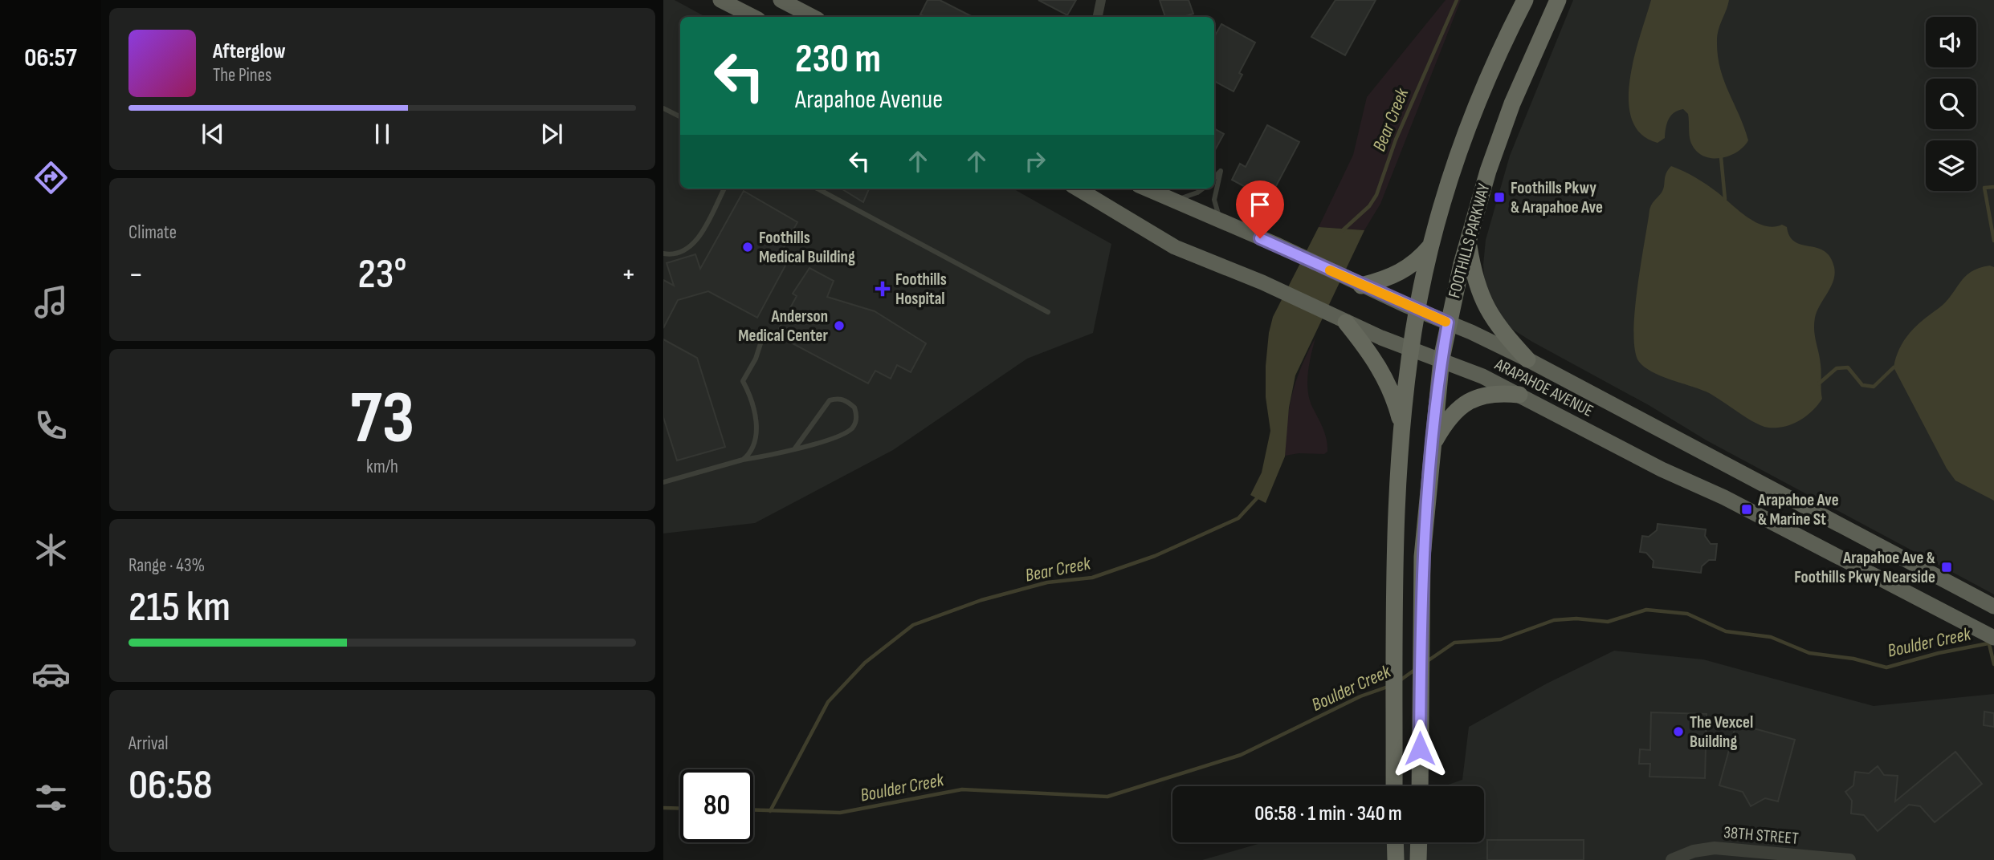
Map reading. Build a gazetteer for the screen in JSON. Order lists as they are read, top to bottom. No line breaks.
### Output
{"streets":{"highway":["FOOTHILLS PARKWAY"],"main road":["ARAPAHOE AVENUE"],"street":["38TH STREET"]},"crossings":[["FOOTHILLS PARKWAY","ARAPAHOE AVENUE"]],"water":["Bear Creek","Boulder Creek"],"places":{"transit":["Foothills Pkwy & Arapahoe Ave","Arapahoe Ave & Marine St","Arapahoe Ave & Foothills Pkwy Nearside"],"other":["Foothills Medical Building","Anderson Medical Center","The Vexcel Building"],"health":["Foothills Hospital"]},"page":{"tabs":"06:57","turn":["230 m","Arapahoe Avenue"],"song":["Afterglow","The Pines"],"tile":["Climate",["73","km/h"],["Range · 43%","215 km"],["Arrival","06:58"]],"heat":["−","23°","+"],"limit":"80","trip":"06:58 · 1 min · 340 m"}}
